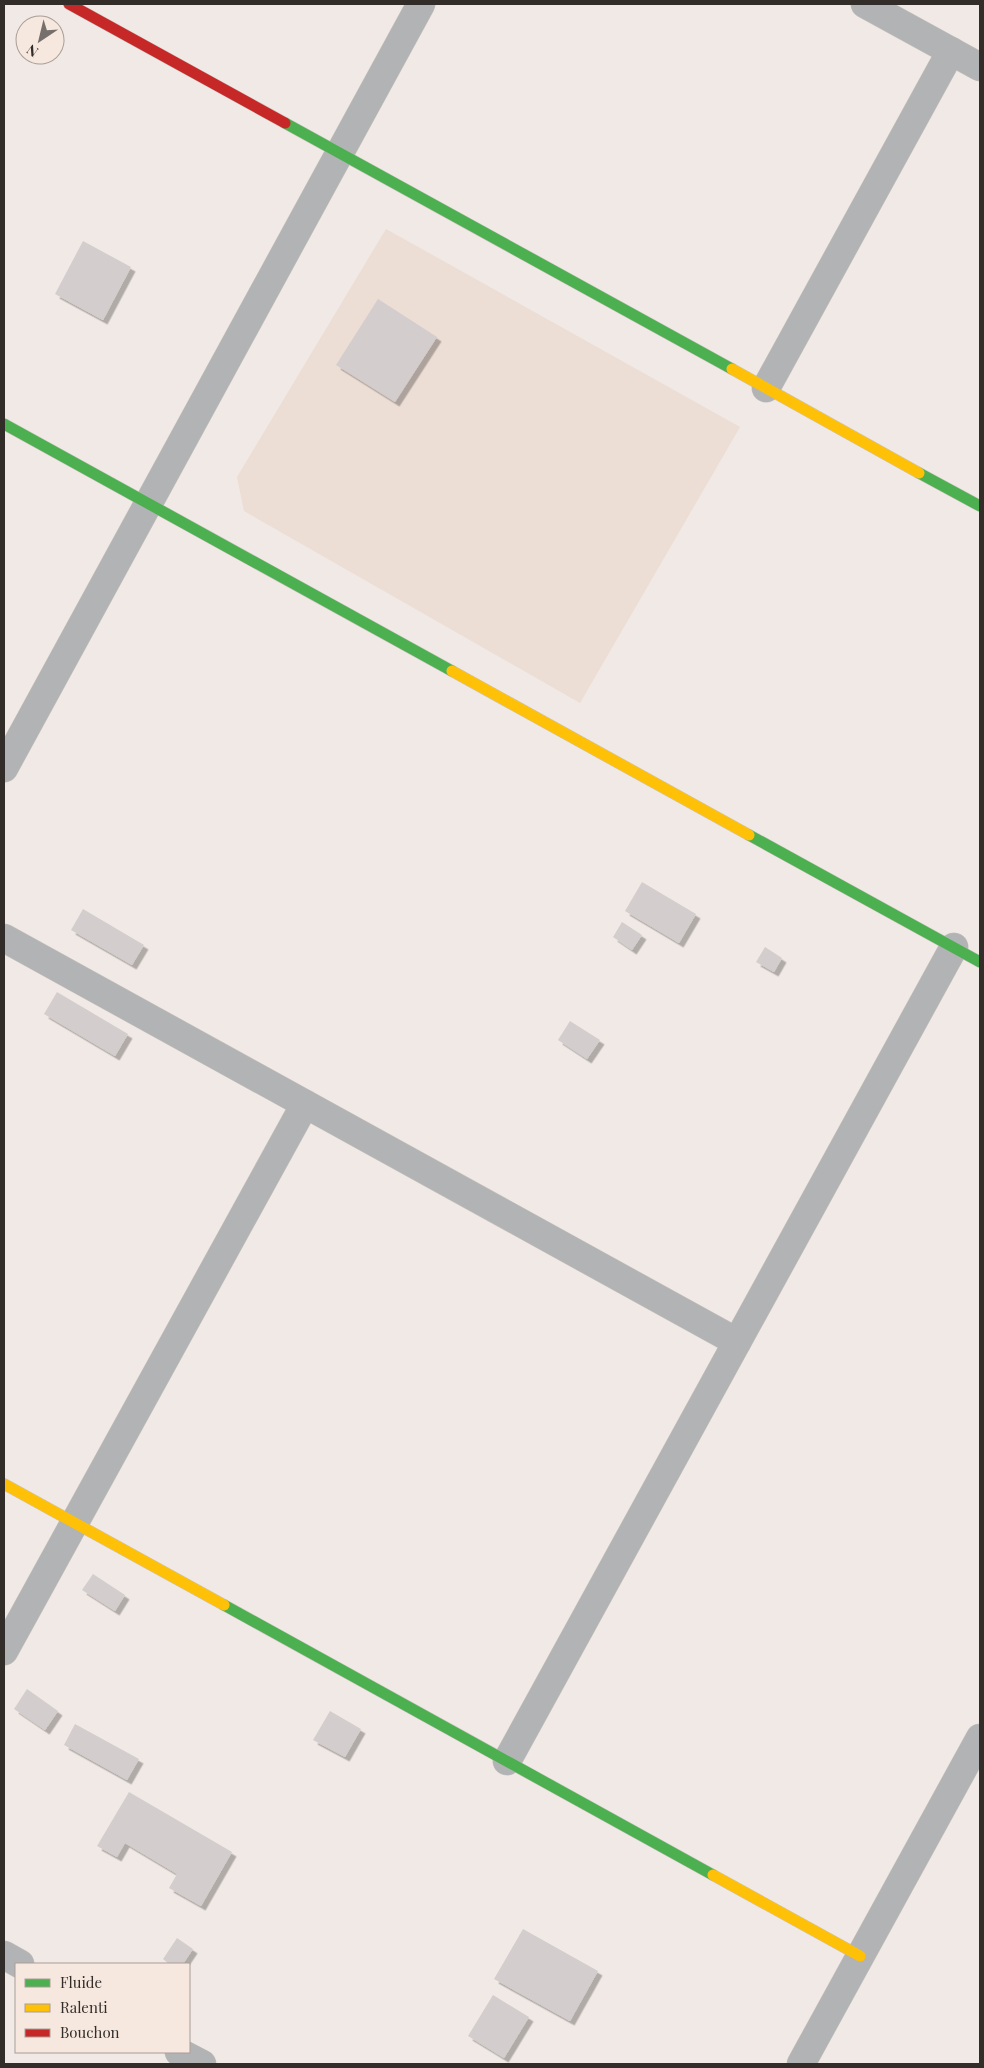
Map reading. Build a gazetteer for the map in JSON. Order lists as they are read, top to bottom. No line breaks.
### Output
{"legend":["Fluide","Ralenti","Bouchon"],"north":"bottom left"}
